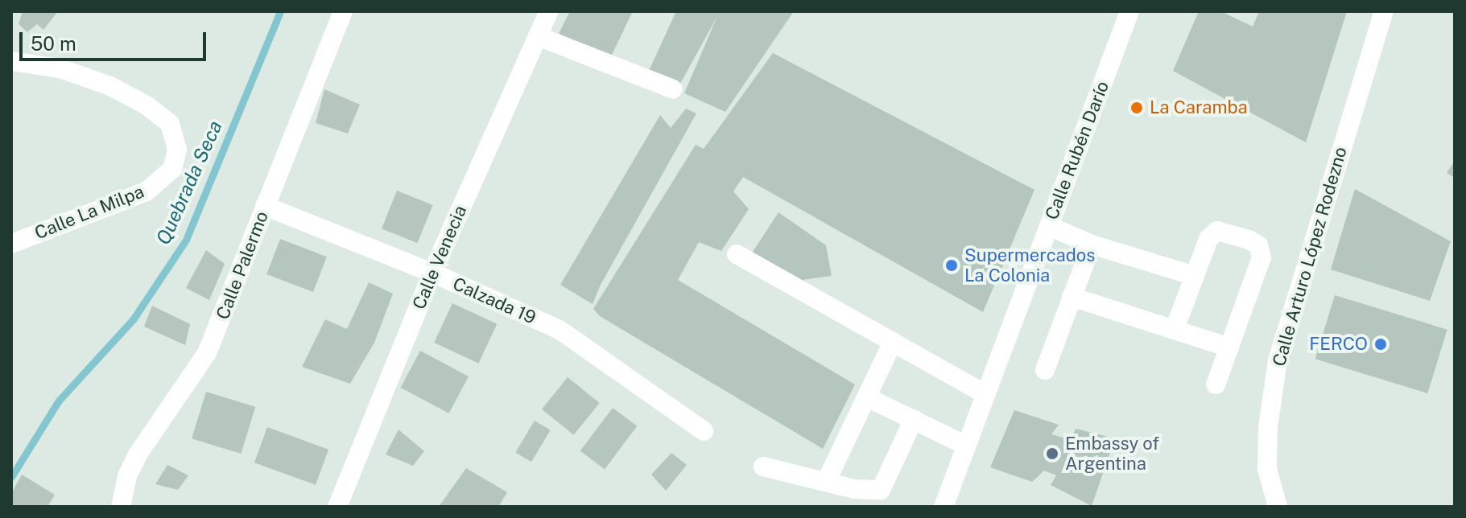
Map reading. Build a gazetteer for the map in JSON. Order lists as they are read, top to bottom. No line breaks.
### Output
{"streets":{"street":["Calle Rubén Darío","Calle La Milpa","Calle Arturo López Rodezno","Calle Venecia","Calle Palermo","Calzada 19"]},"crossings":[["Calle Venecia","Calzada 19"],["Calle Palermo","Calzada 19"]],"water":["Quebrada Seca"],"places":["La Caramba","Supermercados La Colonia","FERCO","Embassy of Argentina"],"scale_bar":"50 m"}
